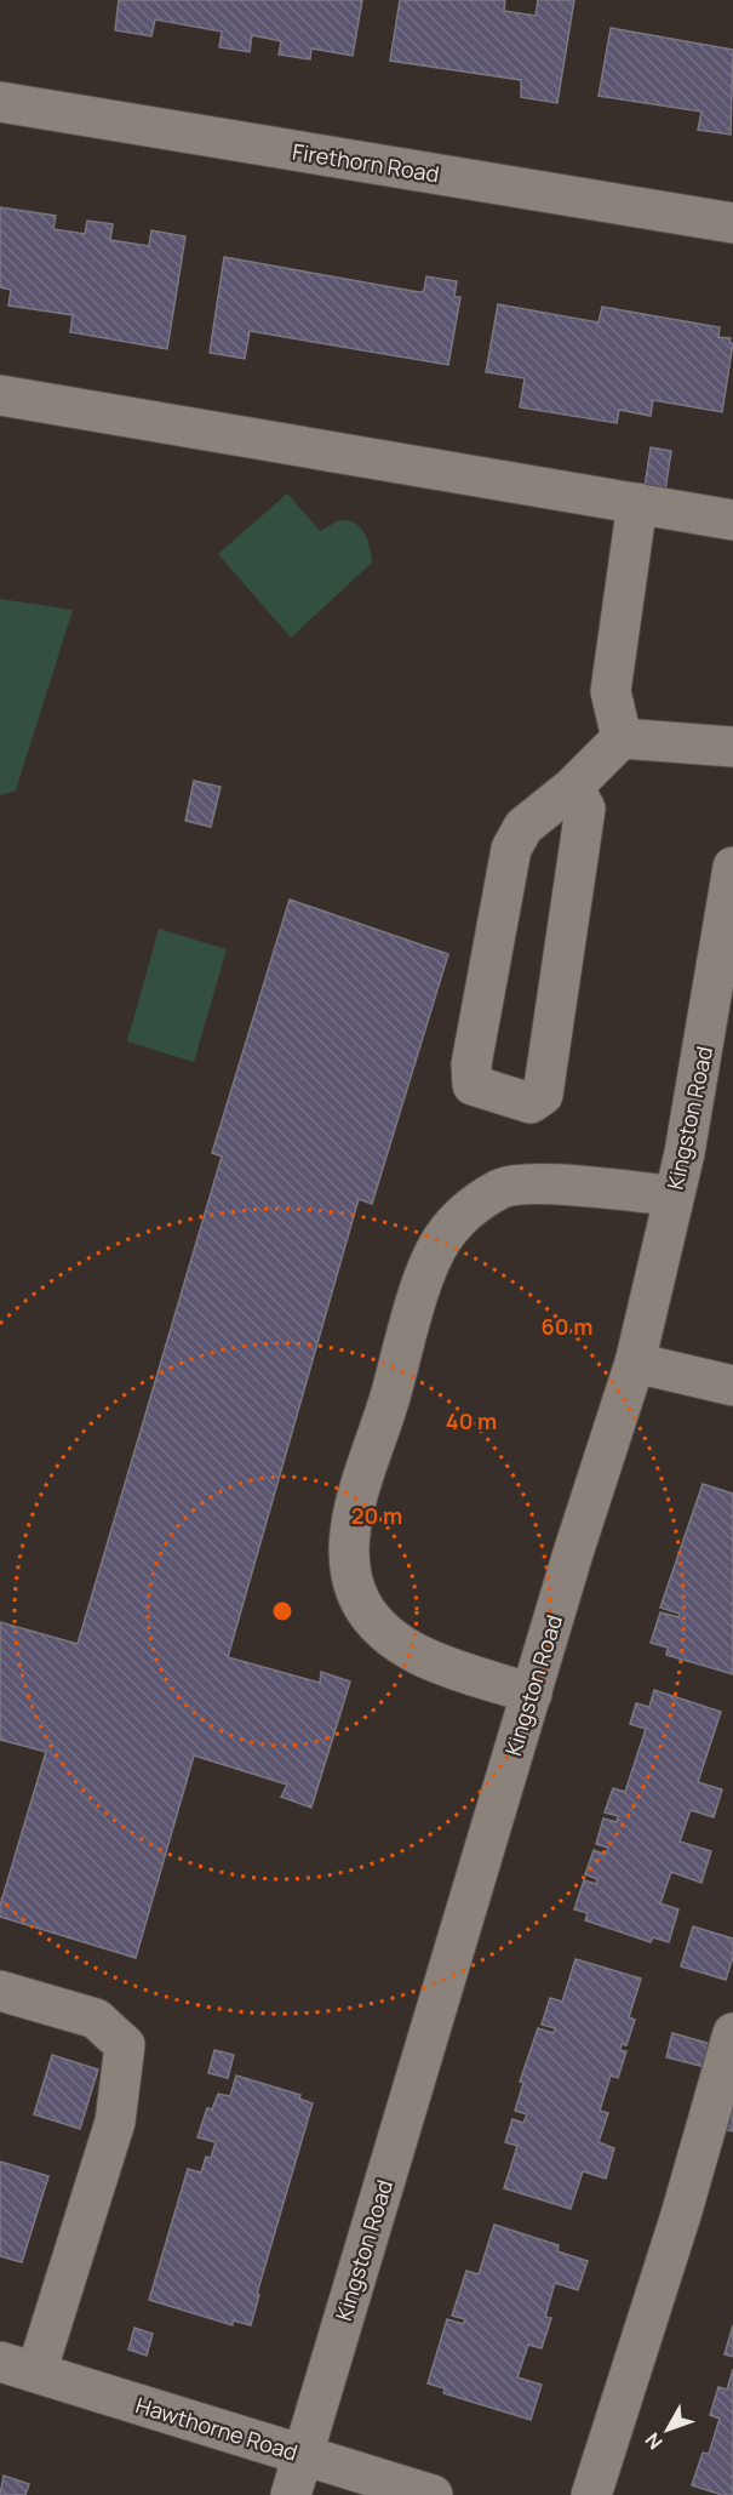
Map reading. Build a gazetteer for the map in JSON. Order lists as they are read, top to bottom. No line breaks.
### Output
{"streets":{"street":["Firethorn Road","Kingston Road","Hawthorne Road"]},"crossings":[["Kingston Road","Hawthorne Road"]],"north":"bottom left","rings":["60 m","40 m","20 m"]}
